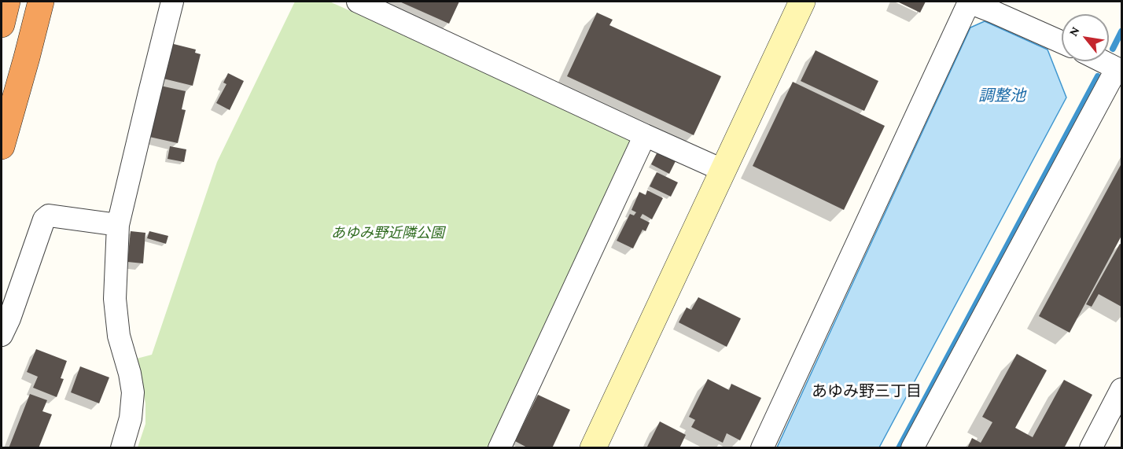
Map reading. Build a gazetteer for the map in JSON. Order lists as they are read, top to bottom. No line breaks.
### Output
{"districts":["あゆみ野三丁目"],"water":["調整池"],"parks":["あゆみ野近隣公園"],"north":"top left"}
